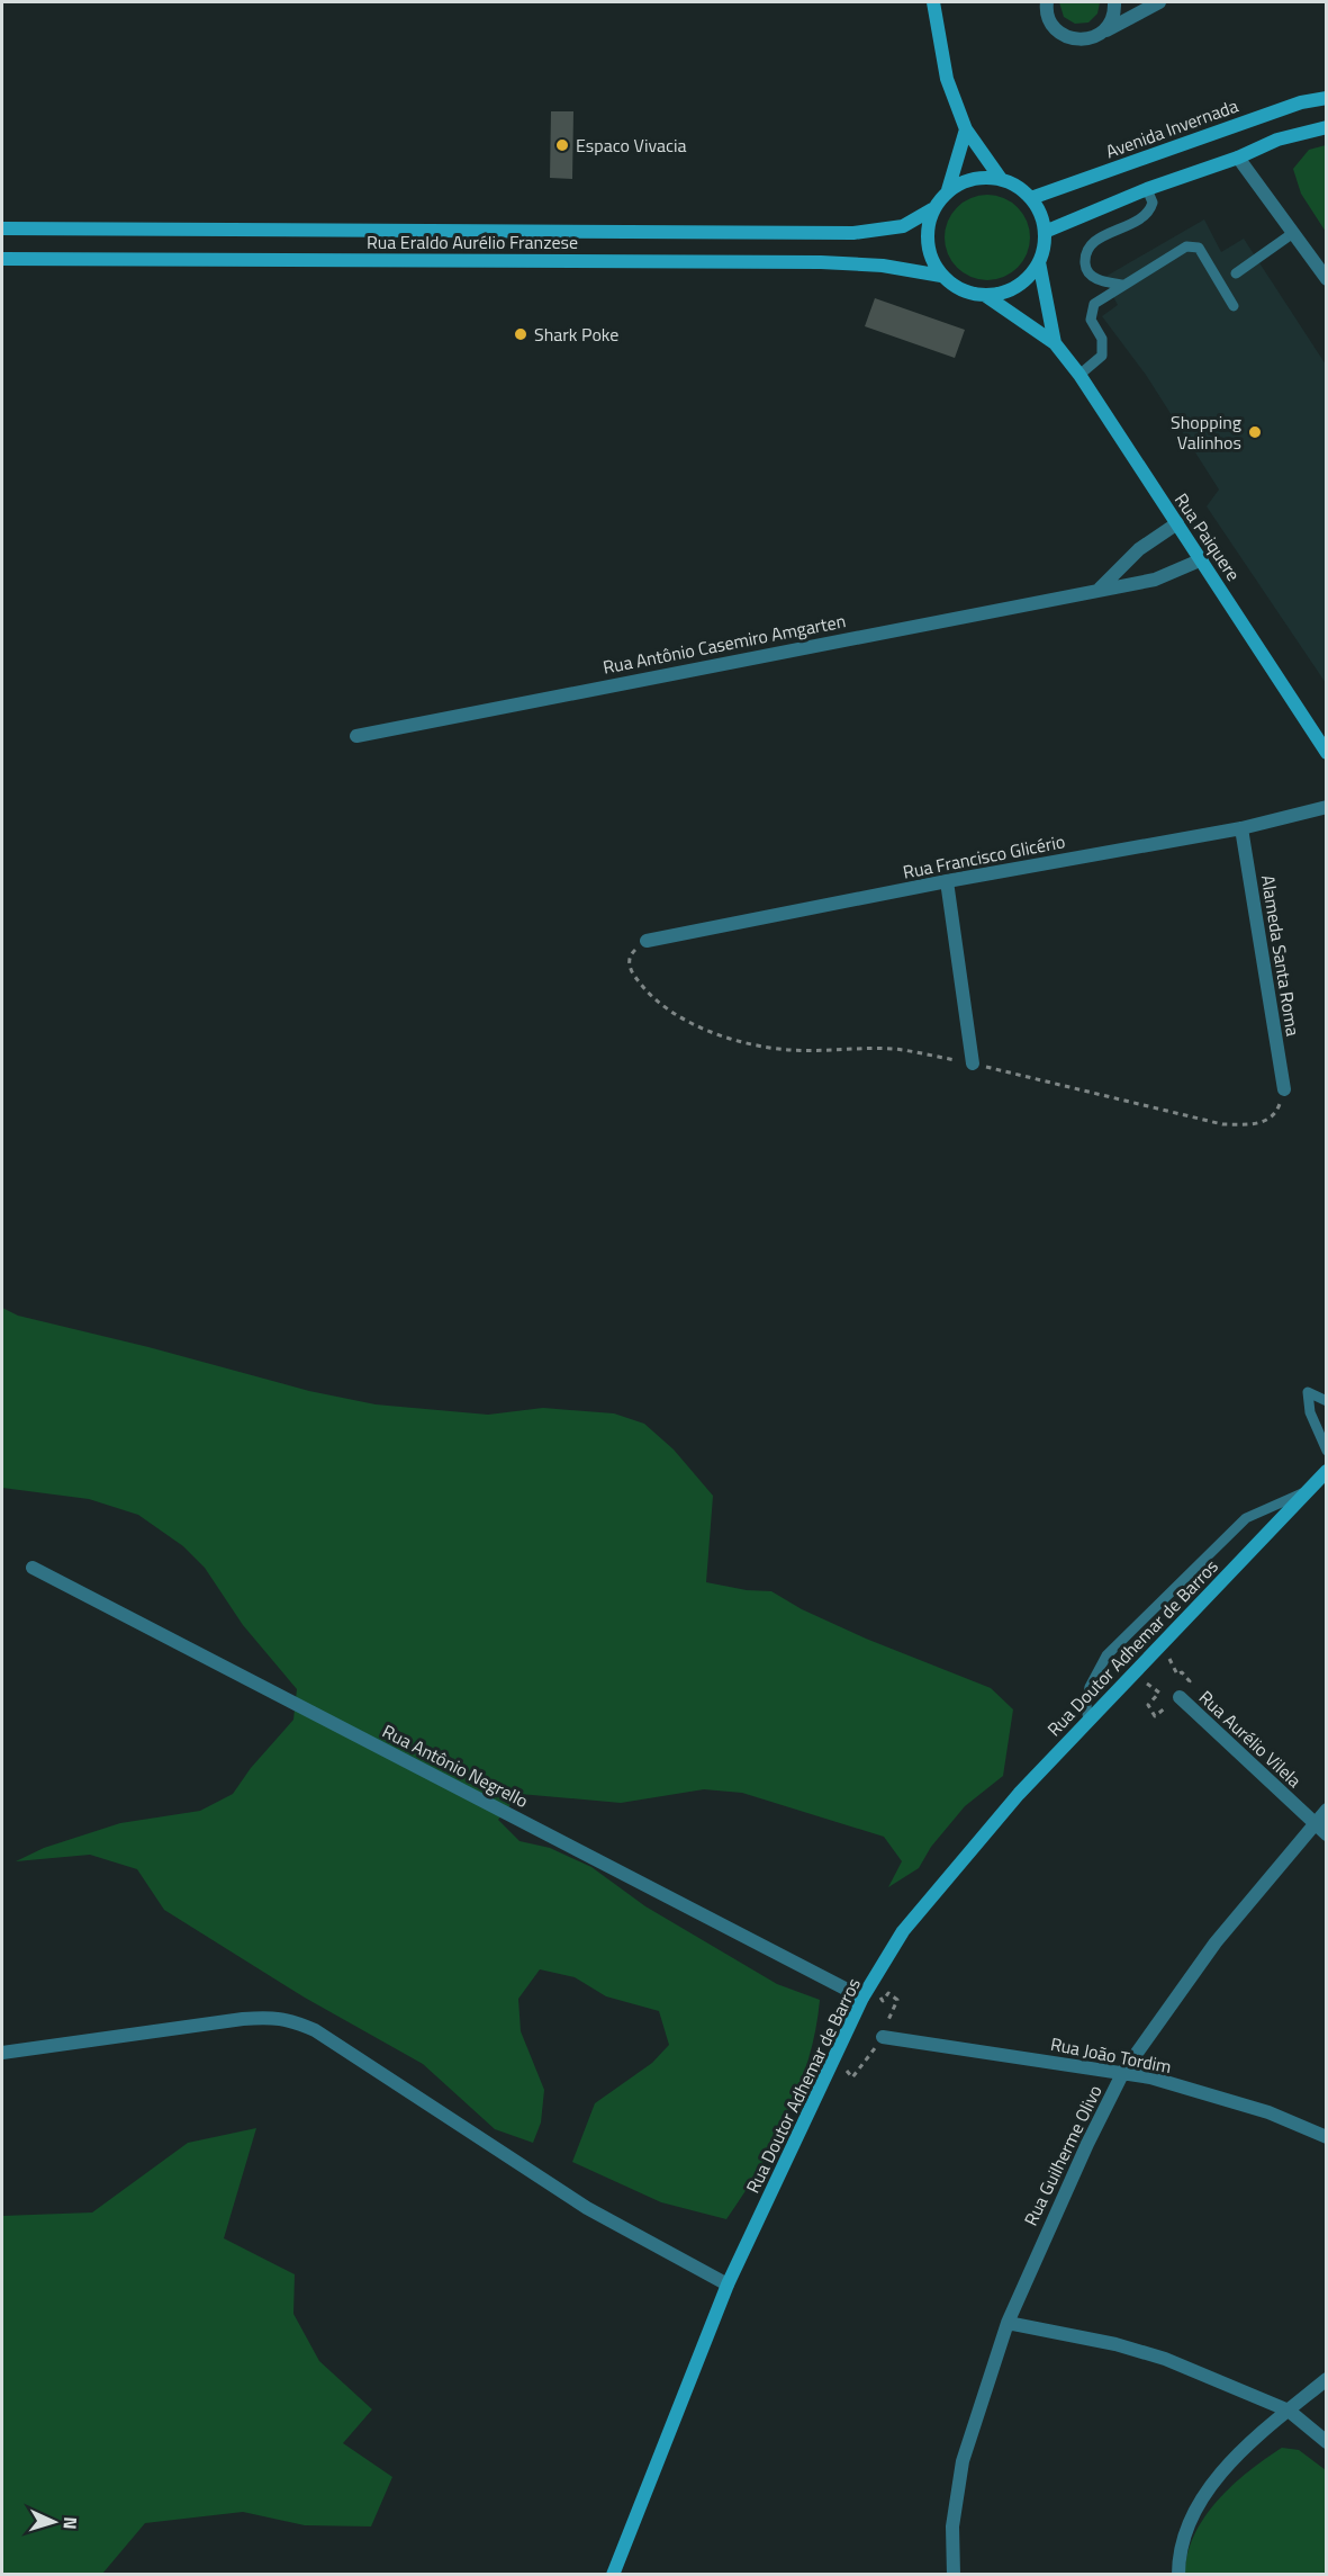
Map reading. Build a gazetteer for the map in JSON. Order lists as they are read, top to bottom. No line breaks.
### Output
{"streets":{"main road":["Avenida Invernada","Rua Eraldo Aurélio Franzese","Rua Paiquere","Rua Doutor Adhemar de Barros"],"street":["Rua Antônio Casemiro Amgarten","Rua Francisco Glicério","Alameda Santa Roma","Rua Aurélio Vilela","Rua Antônio Negrello","Rua João Tordim","Rua Guilherme Olivo"]},"crossings":[["Avenida Invernada","Rua Eraldo Aurélio Franzese"],["Avenida Invernada","Rua Paiquere"],["Rua Eraldo Aurélio Franzese","Rua Paiquere"],["Rua Paiquere","Rua Antônio Casemiro Amgarten"],["Rua Francisco Glicério","Alameda Santa Roma"],["Rua Doutor Adhemar de Barros","Rua Antônio Negrello"],["Rua Aurélio Vilela","Rua Guilherme Olivo"],["Rua João Tordim","Rua Guilherme Olivo"]],"places":["Espaco Vivacia","Shark Poke","Shopping Valinhos"],"north":"right"}
